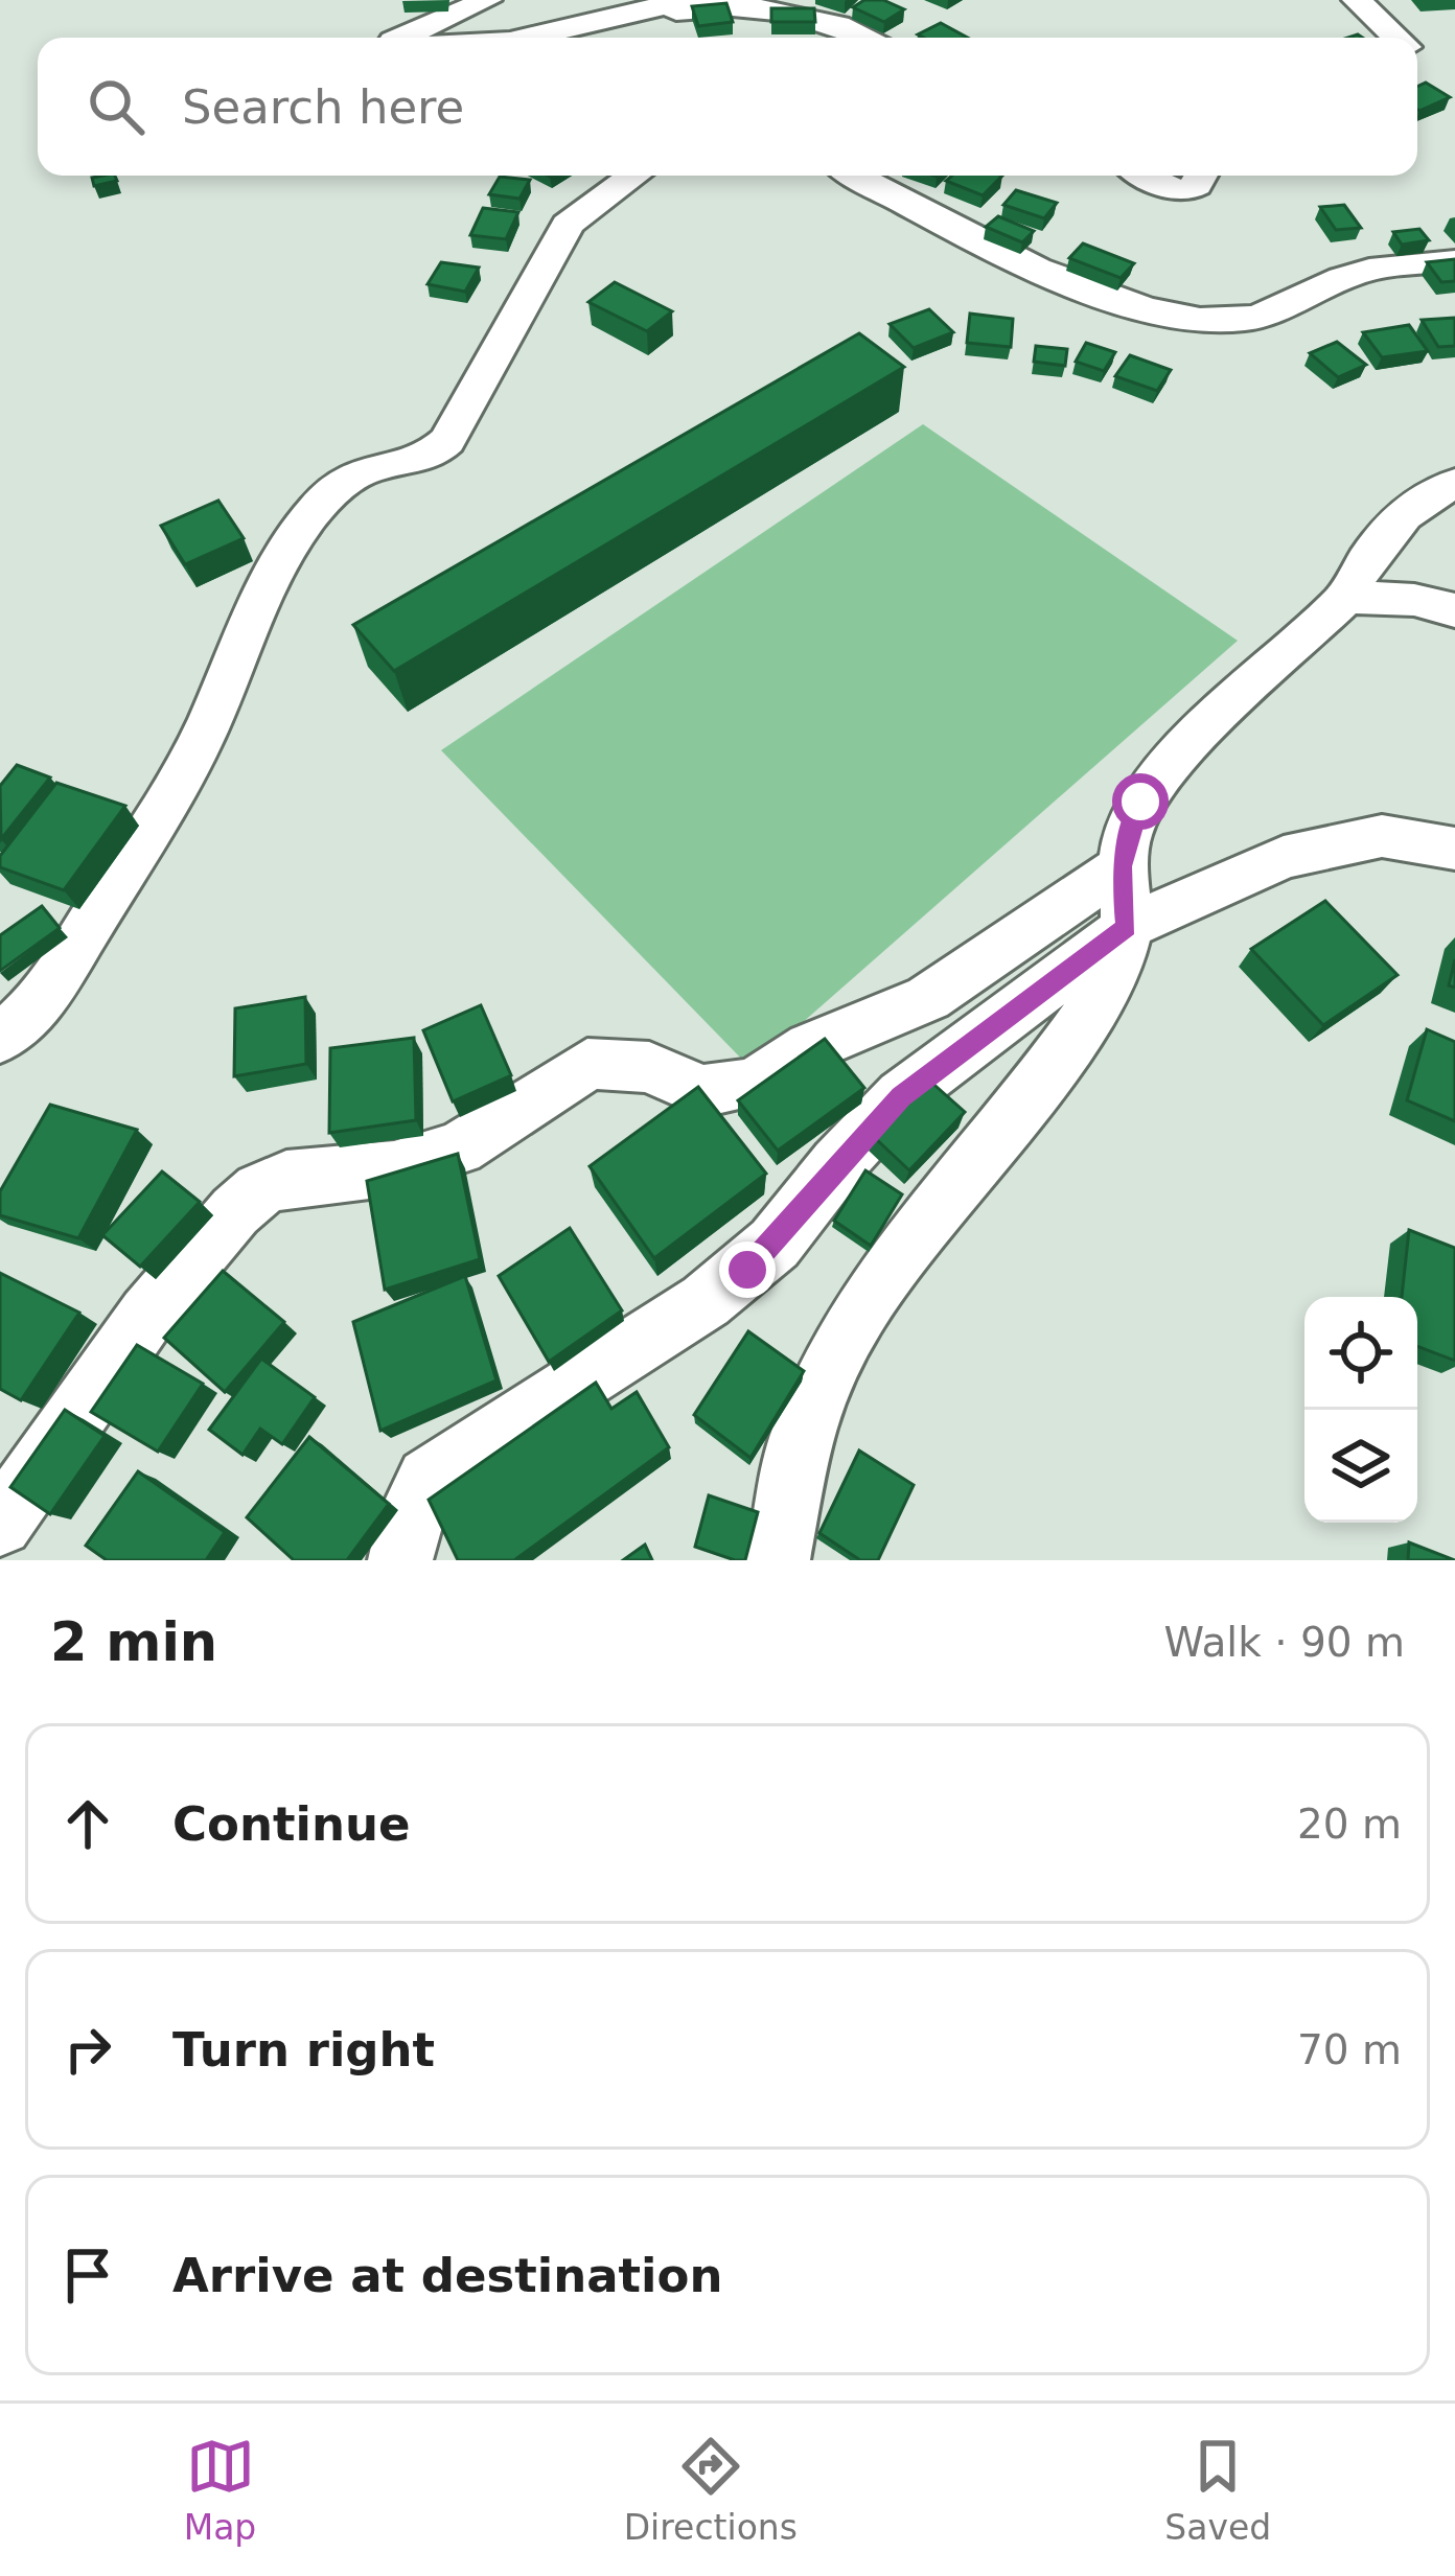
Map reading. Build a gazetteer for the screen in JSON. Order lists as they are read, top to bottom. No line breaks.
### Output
{"page":{"search":"Search here","heading":["2 min","Walk · 90 m"],"list":[["Continue","20 m"],["Turn right","70 m"],"Arrive at destination"],"nav":["Map","Directions","Saved"]}}
